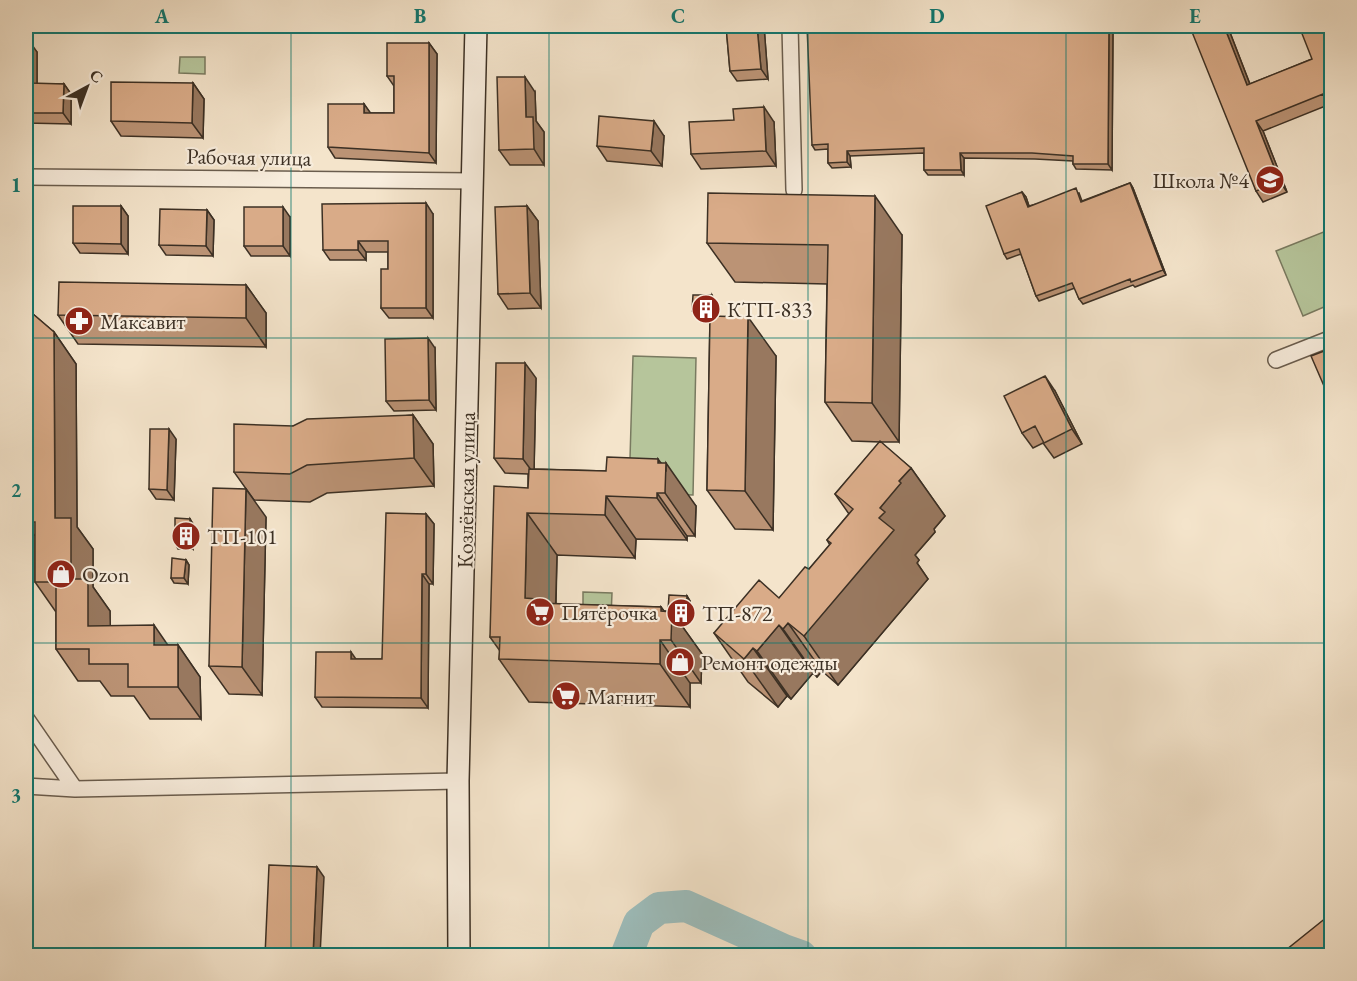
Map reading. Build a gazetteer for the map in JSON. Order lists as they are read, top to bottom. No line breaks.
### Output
{"streets":{"street":["Рабочая улица","Козлёнская улица"]},"crossings":[["Рабочая улица","Козлёнская улица"]],"places":{"school or university":["Школа №4"],"building":["КТП-833","ТП-101","ТП-872"],"pharmacy":["Максавит"],"shop":["Ozon","Ремонт одежды"],"supermarket":["Пятёрочка","Магнит"]},"north":"top right","grid":{"columns":["A","B","C","D","E"],"rows":["1","2","3"]}}
